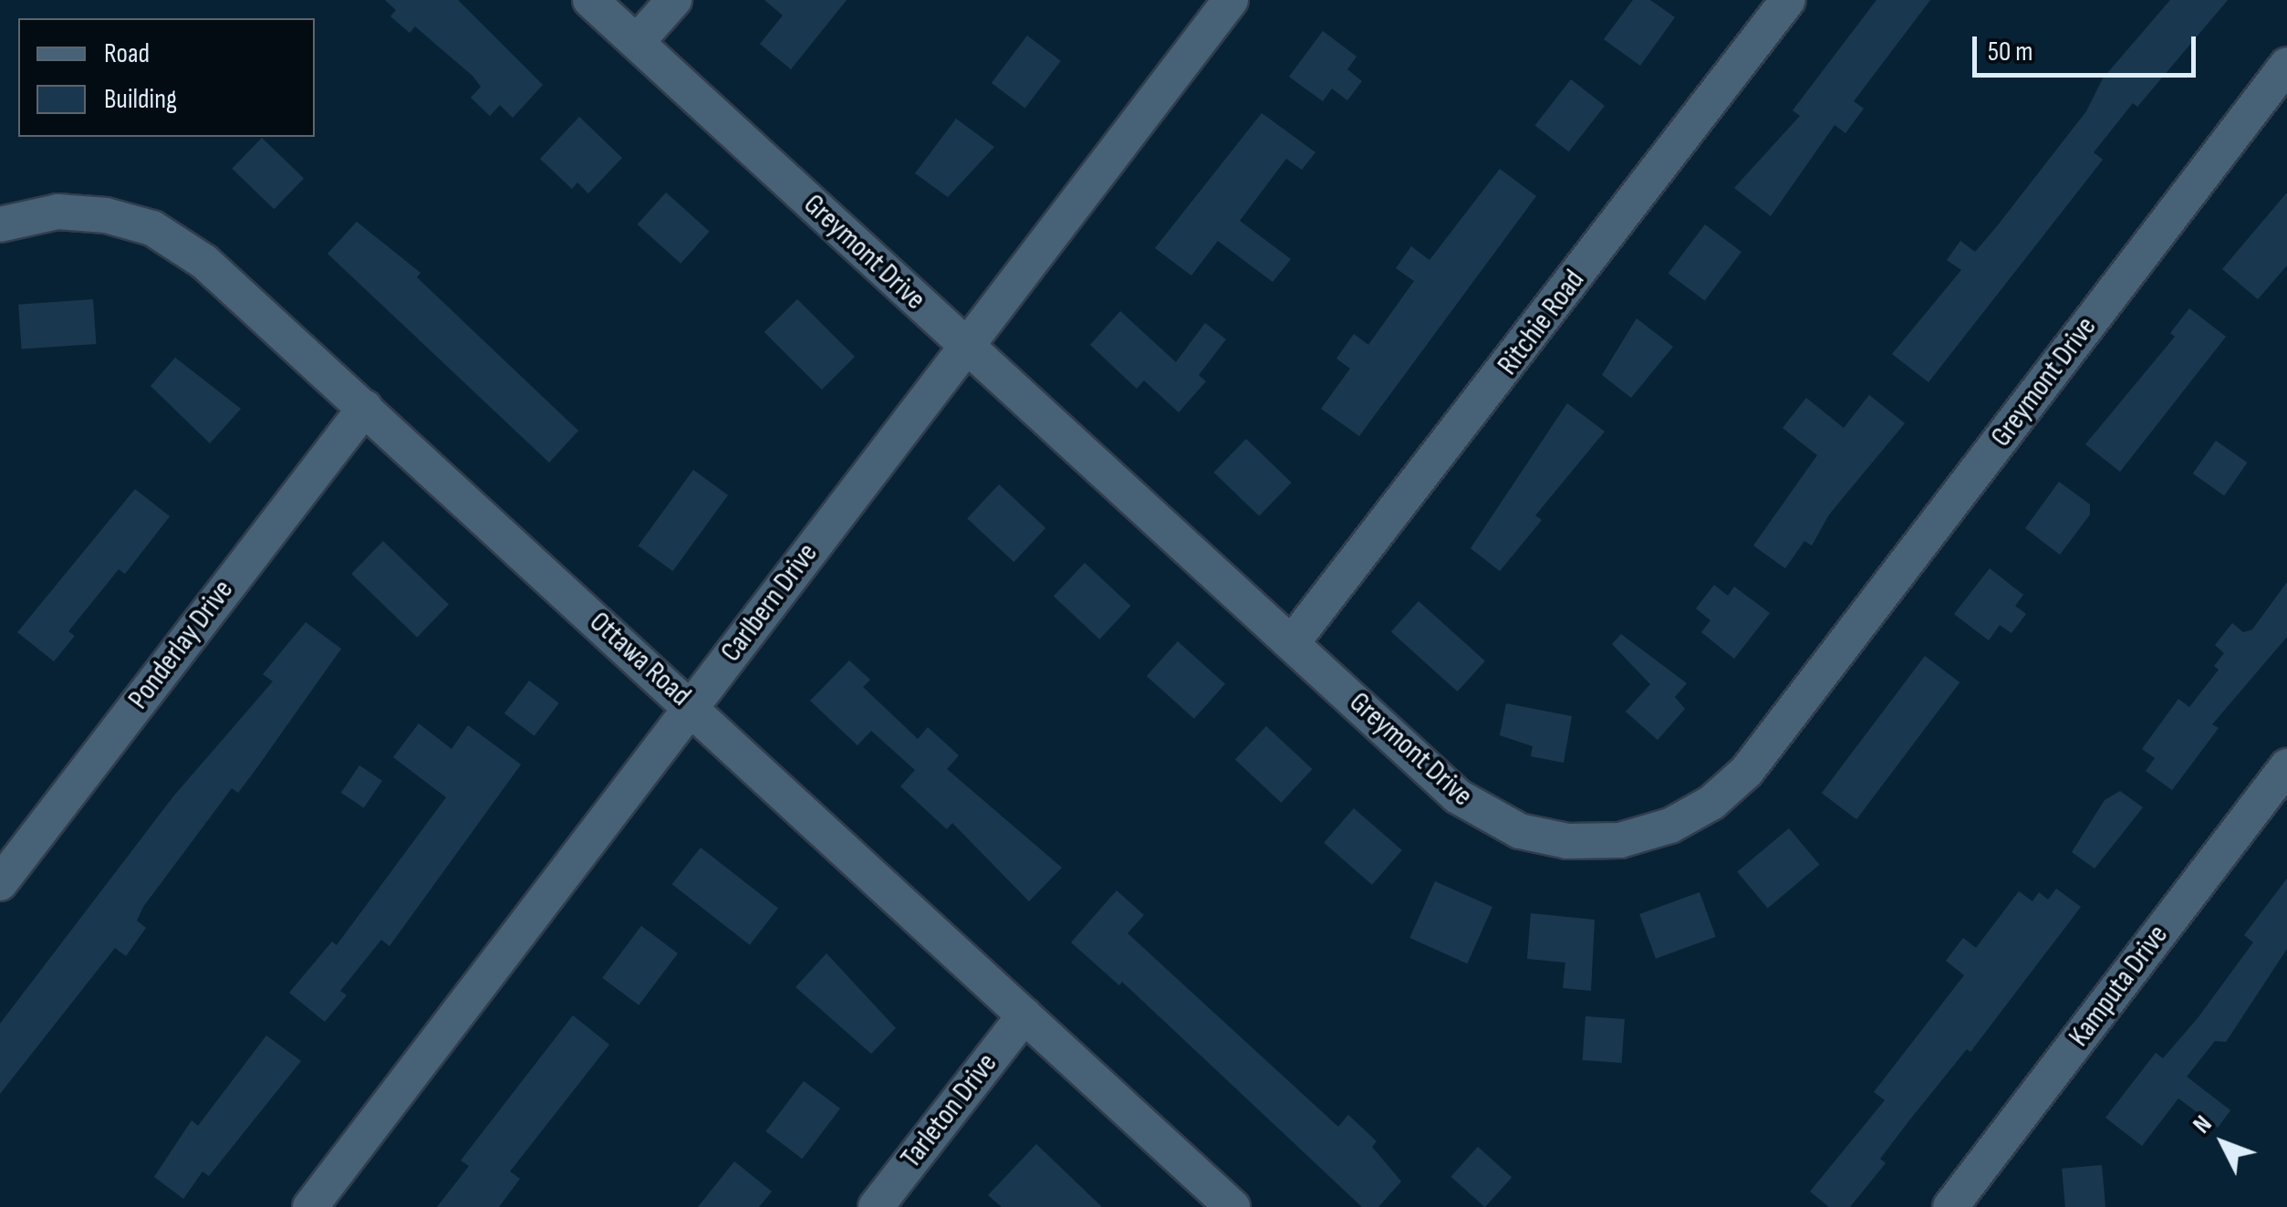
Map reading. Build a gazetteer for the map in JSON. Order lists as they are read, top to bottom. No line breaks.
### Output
{"streets":{"street":["Greymont Drive","Ritchie Road","Carlbern Drive","Ponderlay Drive","Ottawa Road","Kamputa Drive","Tarleton Drive"]},"crossings":[["Greymont Drive","Ritchie Road"],["Greymont Drive","Carlbern Drive"],["Carlbern Drive","Ottawa Road"],["Ponderlay Drive","Ottawa Road"],["Ottawa Road","Tarleton Drive"]],"legend":["Road","Building"],"scale_bar":"50 m","north":"top left"}
